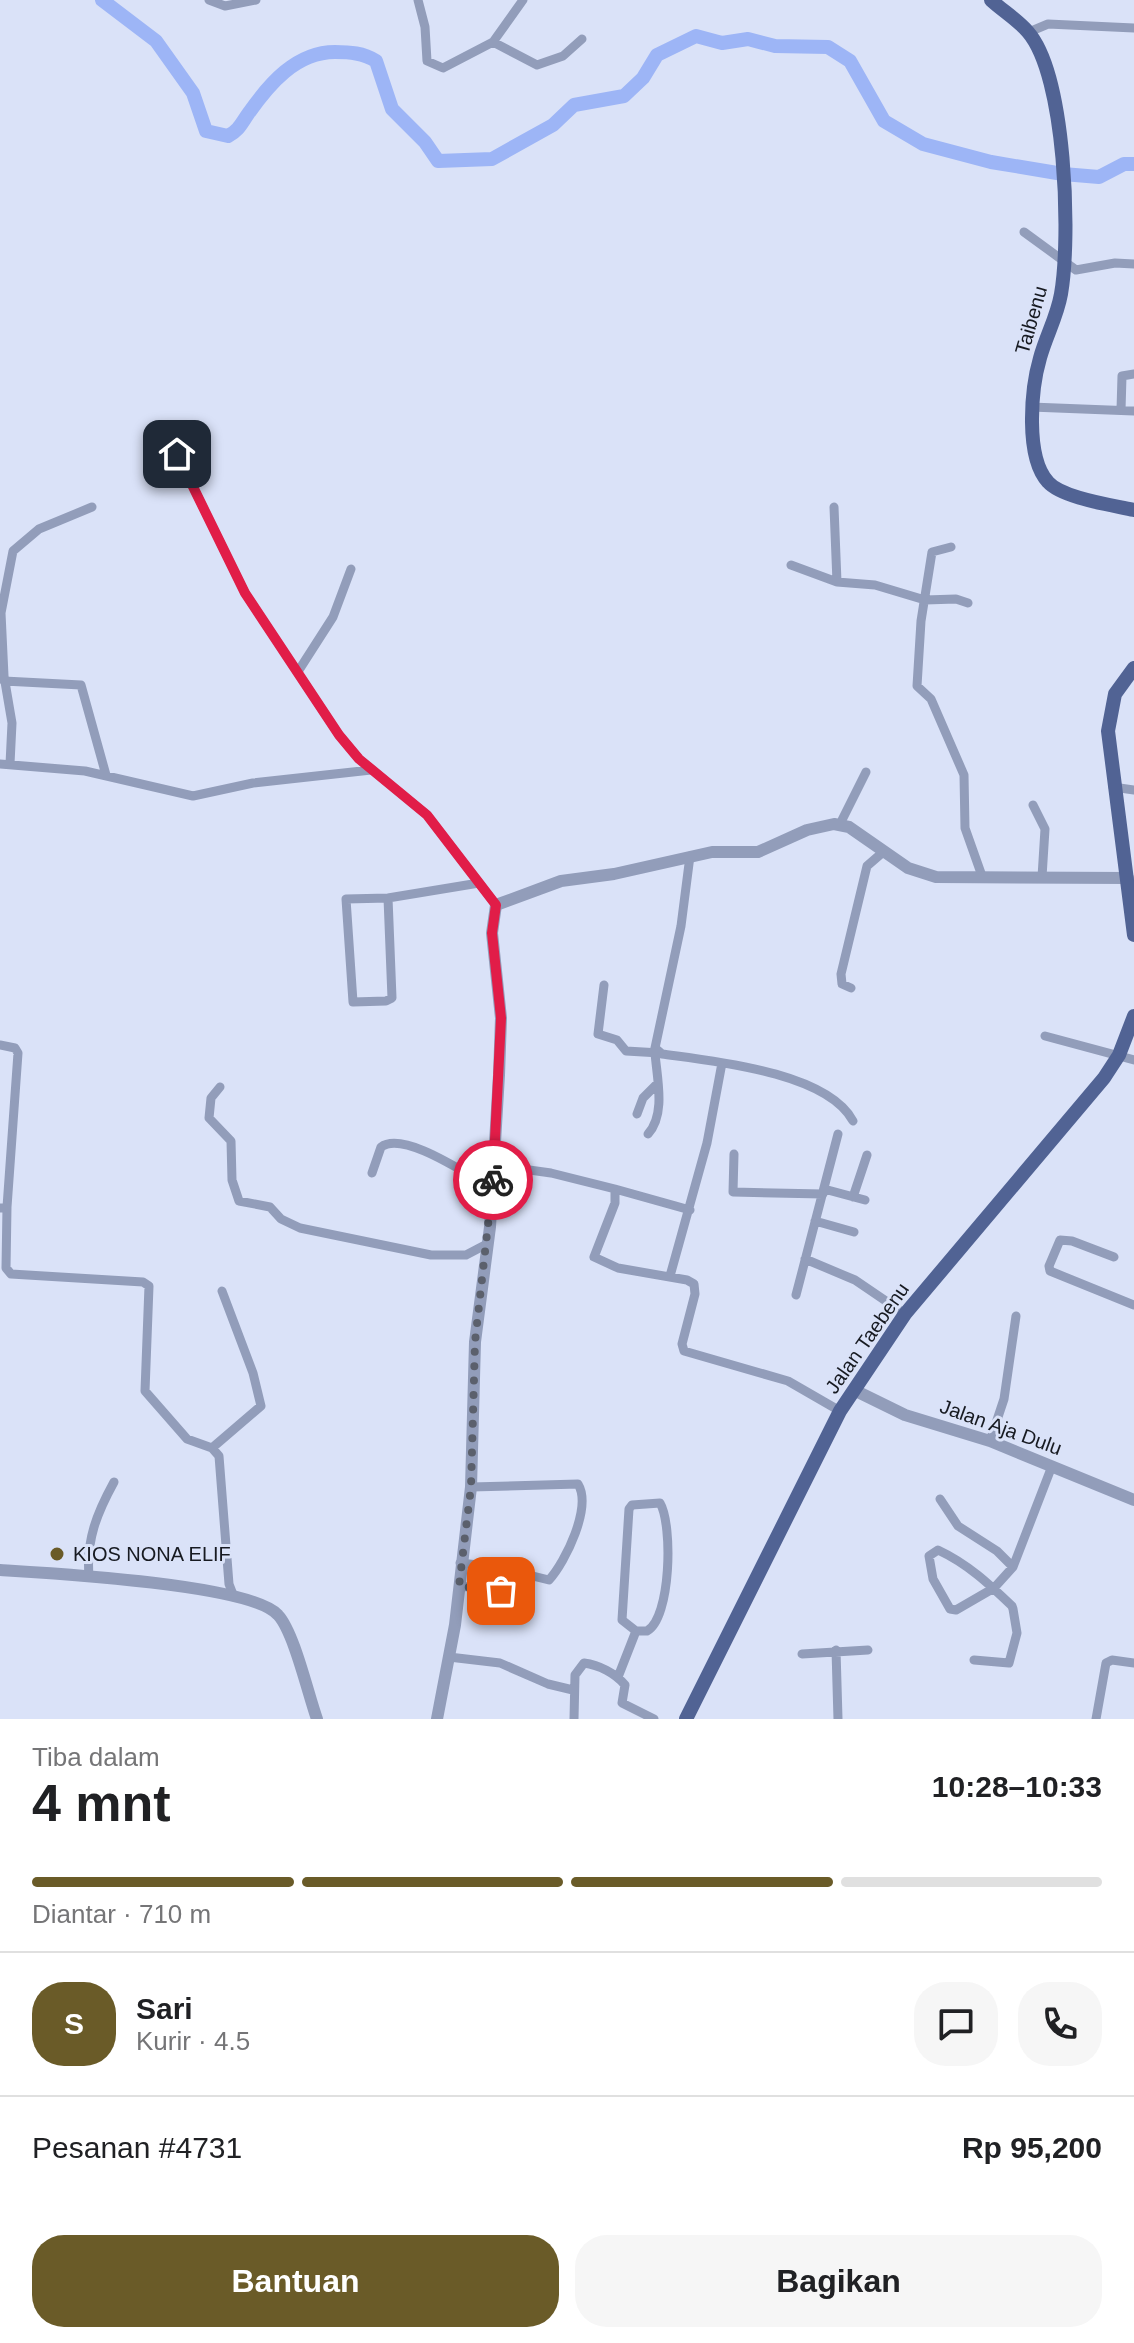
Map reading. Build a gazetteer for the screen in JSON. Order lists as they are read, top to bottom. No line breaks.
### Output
{"streets":{"main road":["Taibenu","Jalan Taebenu"],"street":["Jalan Aja Dulu"]},"crossings":[["Jalan Taebenu","Jalan Aja Dulu"]],"places":["KIOS NONA ELIF"],"page":{"heading":["4 mnt","Tiba dalam","10:28–10:33"],"panel":["Sari","Kurir · 4.5","Pesanan #4731","Rp 95,200"],"bar":"Diantar · 710 m","round":"S","buttons":["Bantuan","Bagikan"]}}
